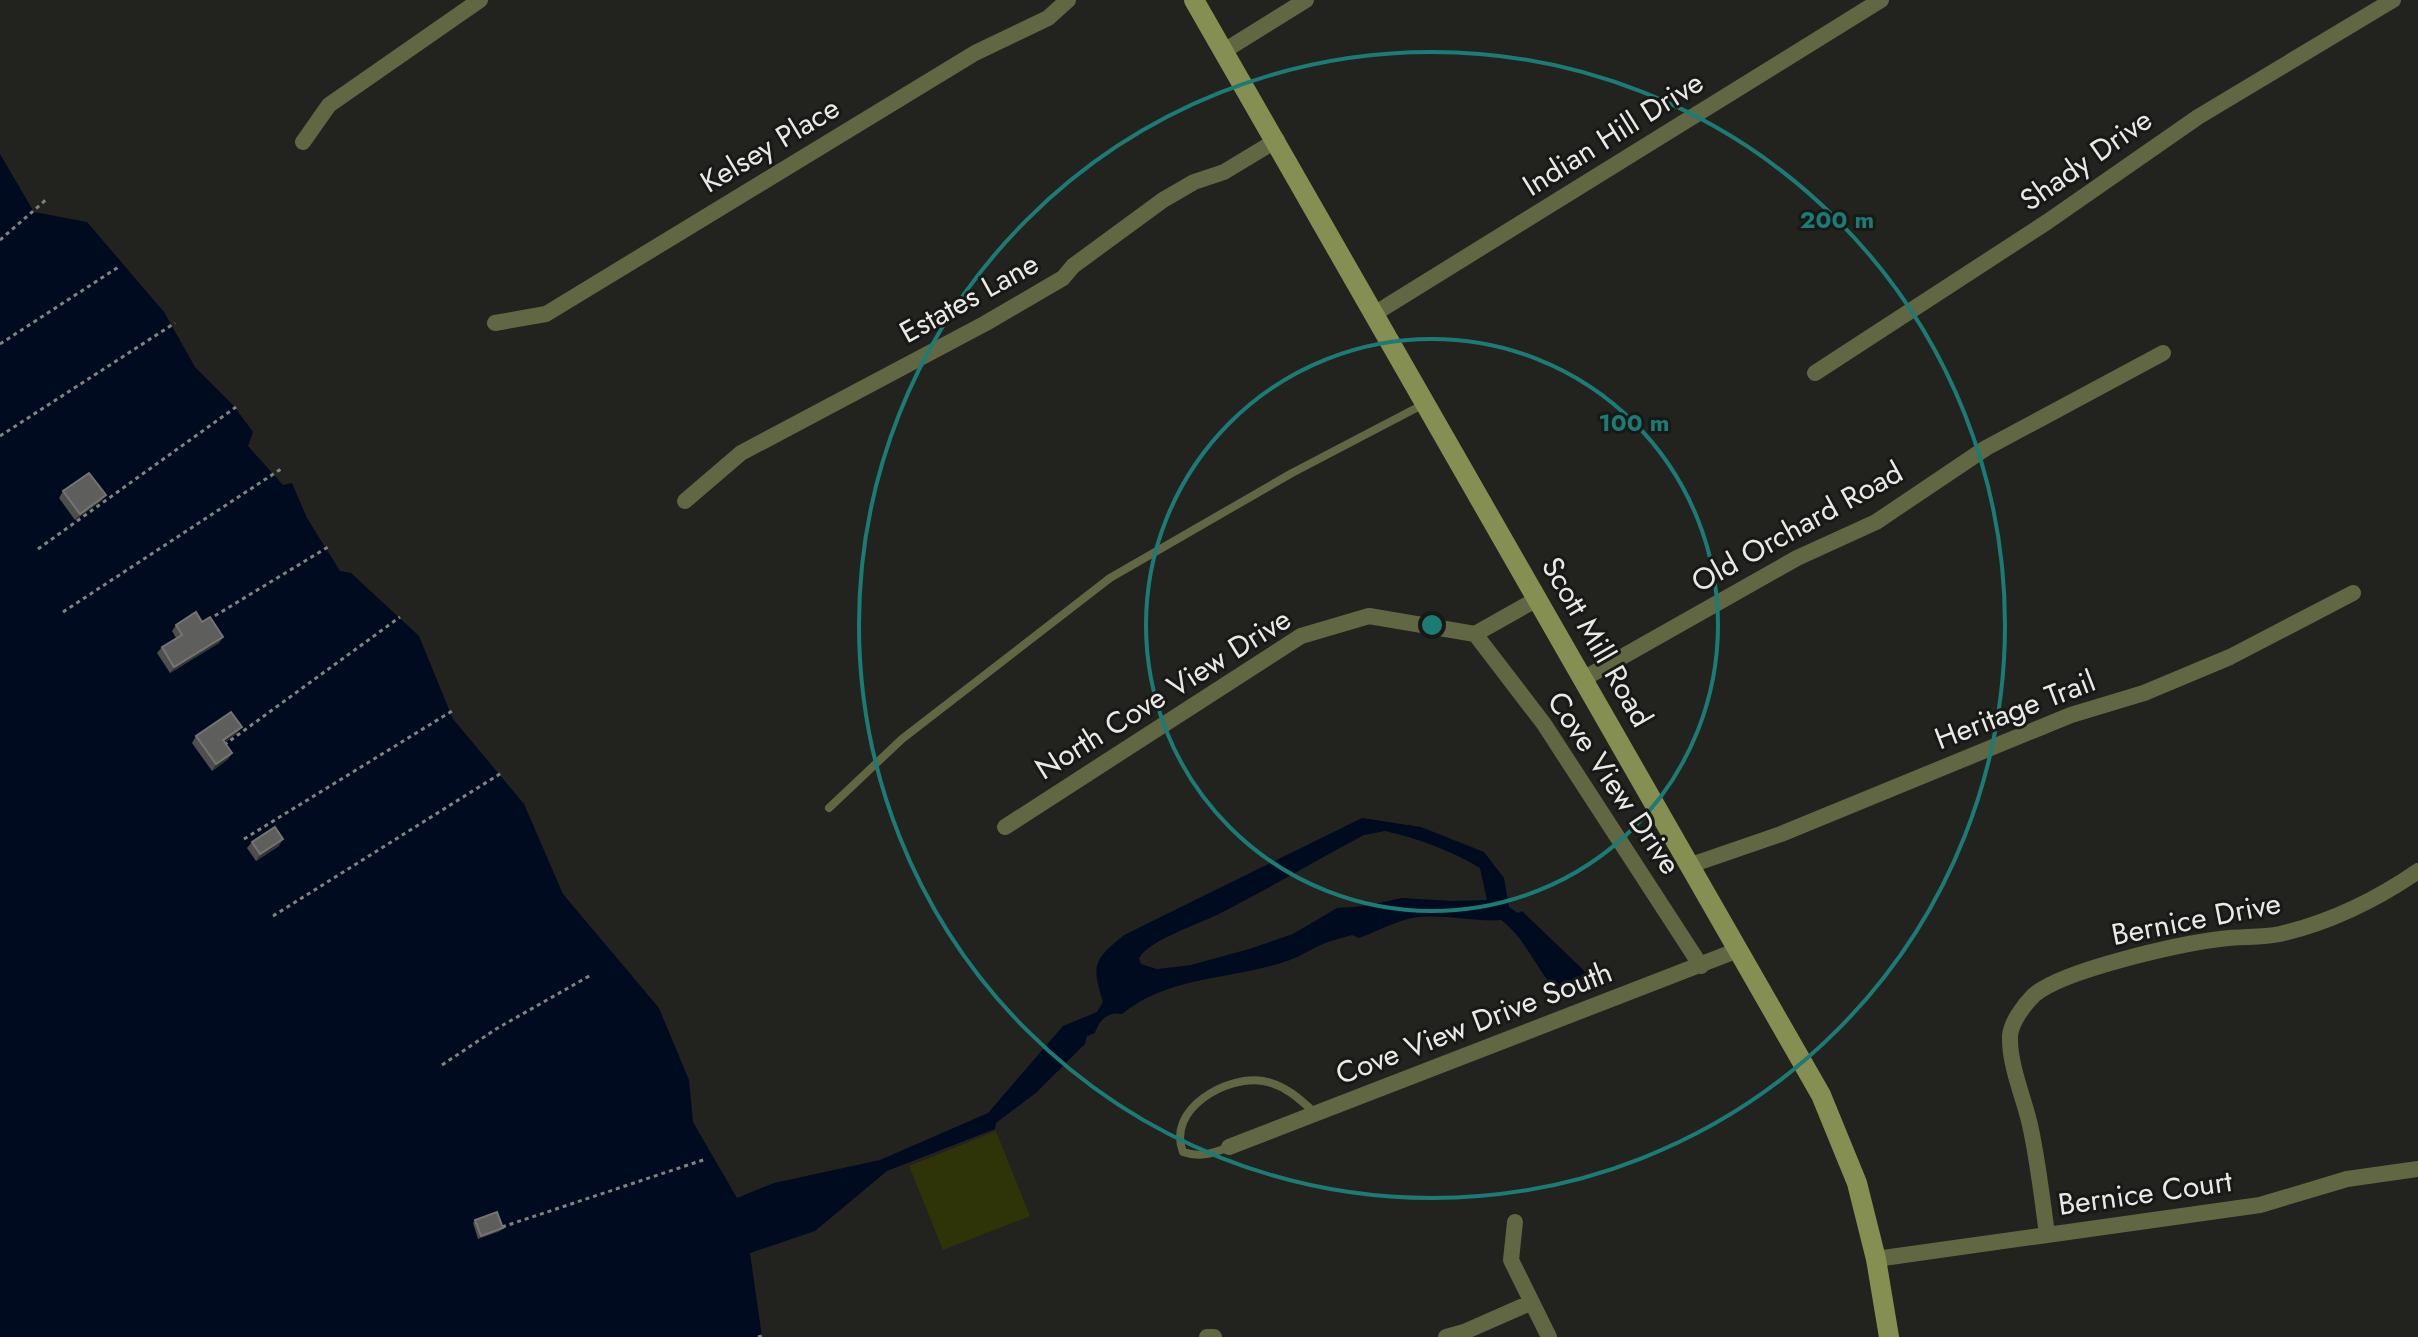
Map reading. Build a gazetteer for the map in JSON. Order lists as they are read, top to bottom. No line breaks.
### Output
{"streets":{"street":["Indian Hill Drive","Kelsey Place","Shady Drive","Estates Lane","Old Orchard Road","Scott Mill Road","North Cove View Drive","Heritage Trail","Cove View Drive","Bernice Drive","Cove View Drive South","Bernice Court"]},"crossings":[["Indian Hill Drive","Scott Mill Road"],["Estates Lane","Scott Mill Road"],["Old Orchard Road","Scott Mill Road"],["Scott Mill Road","Heritage Trail"],["Scott Mill Road","Cove View Drive South"],["Scott Mill Road","Bernice Court"],["North Cove View Drive","Cove View Drive"],["Cove View Drive","Cove View Drive South"],["Bernice Drive","Bernice Court"]],"rings":["200 m","100 m"]}
